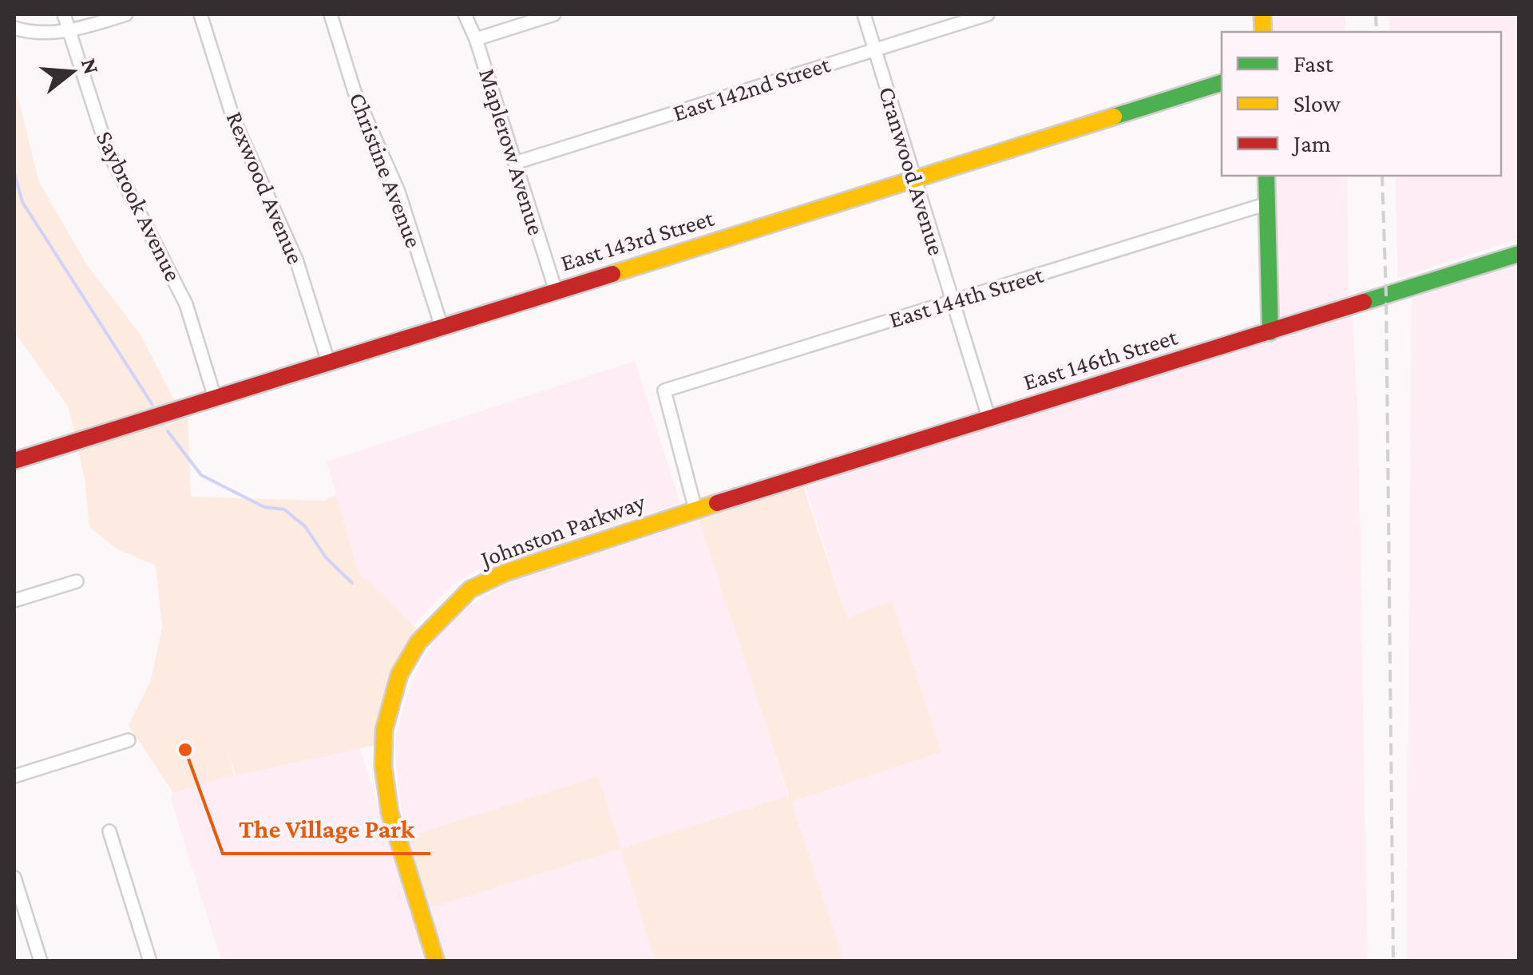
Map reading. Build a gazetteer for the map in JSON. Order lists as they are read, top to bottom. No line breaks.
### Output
{"streets":{"street":["East 142nd Street","Maplerow Avenue","Christine Avenue","Cranwood Avenue","Rexwood Avenue","Saybrook Avenue","East 143rd Street","East 144th Street","East 146th Street","Johnston Parkway"]},"crossings":[["East 142nd Street","Maplerow Avenue"],["East 142nd Street","Cranwood Avenue"],["Maplerow Avenue","East 143rd Street"],["Christine Avenue","East 143rd Street"],["Cranwood Avenue","East 143rd Street"],["Cranwood Avenue","East 144th Street"],["Cranwood Avenue","East 146th Street"],["Rexwood Avenue","East 143rd Street"],["Saybrook Avenue","East 143rd Street"],["East 144th Street","East 146th Street"],["East 144th Street","Johnston Parkway"],["East 146th Street","Johnston Parkway"]],"places":["The Village Park"],"legend":["Fast","Slow","Jam"],"north":"right"}
